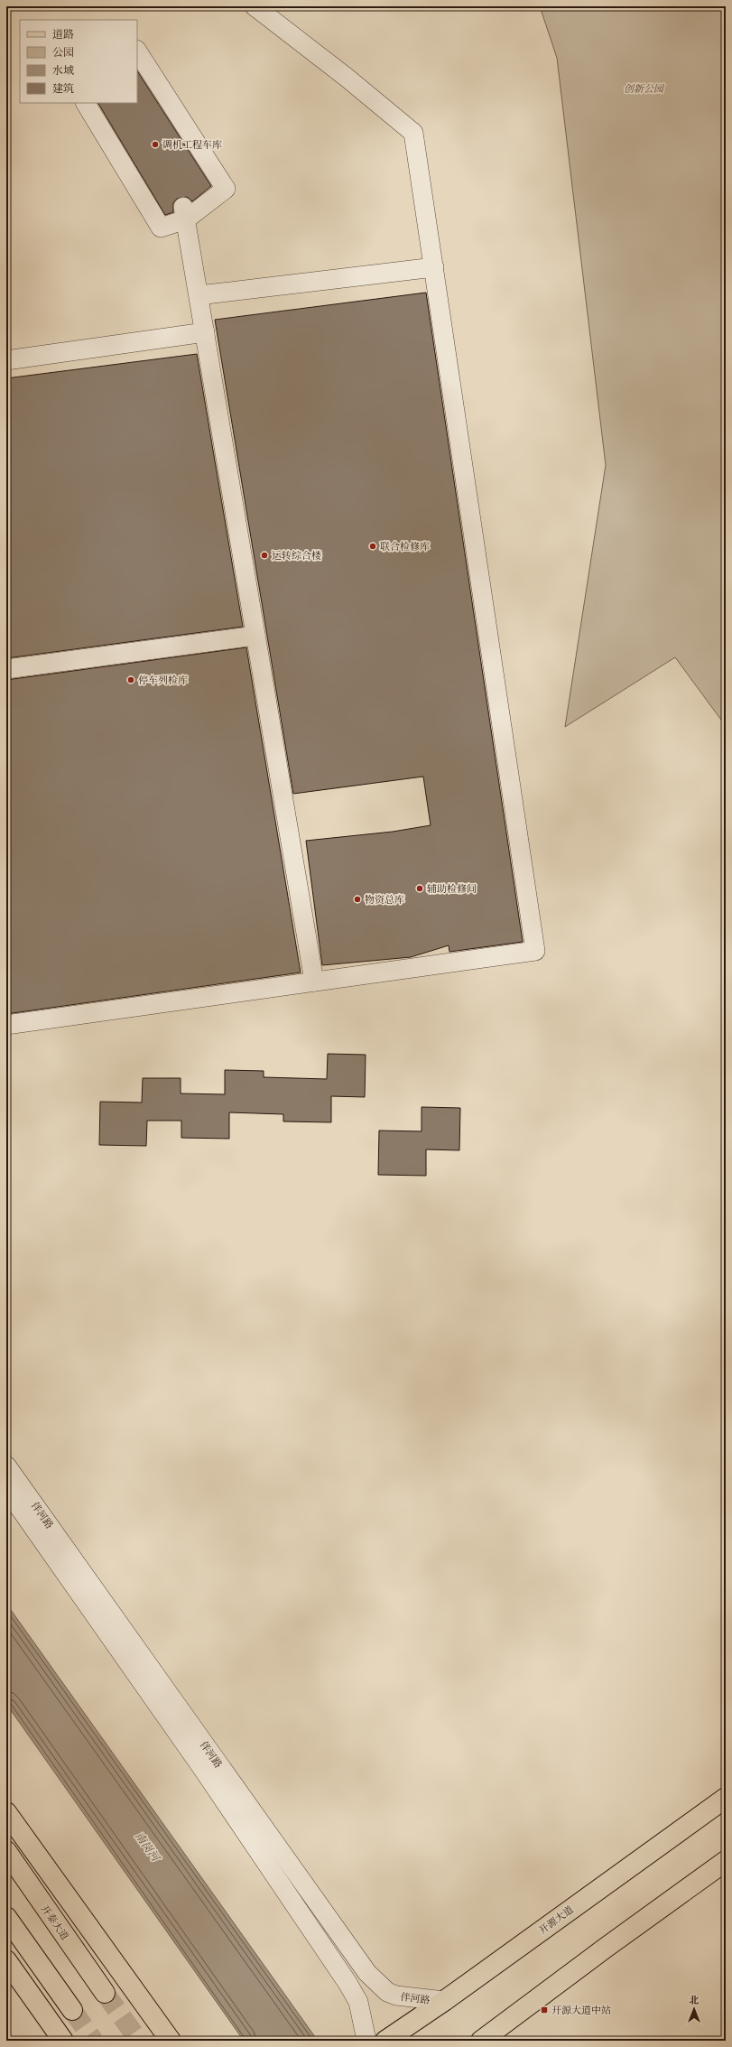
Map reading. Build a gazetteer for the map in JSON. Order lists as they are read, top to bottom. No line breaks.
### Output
{"streets":{"main road":["开源大道","开泰大道"],"street":["伴河路"]},"crossings":[["伴河路","开源大道"]],"water":["南岗河"],"parks":["创新公园"],"places":{"other":["调机工程车库","联合检修库","运转综合楼","停车列检库","辅助检修间","物资总库"],"transit":["开源大道中站"]},"legend":["道路","公园","水域","建筑"],"north":"top"}
